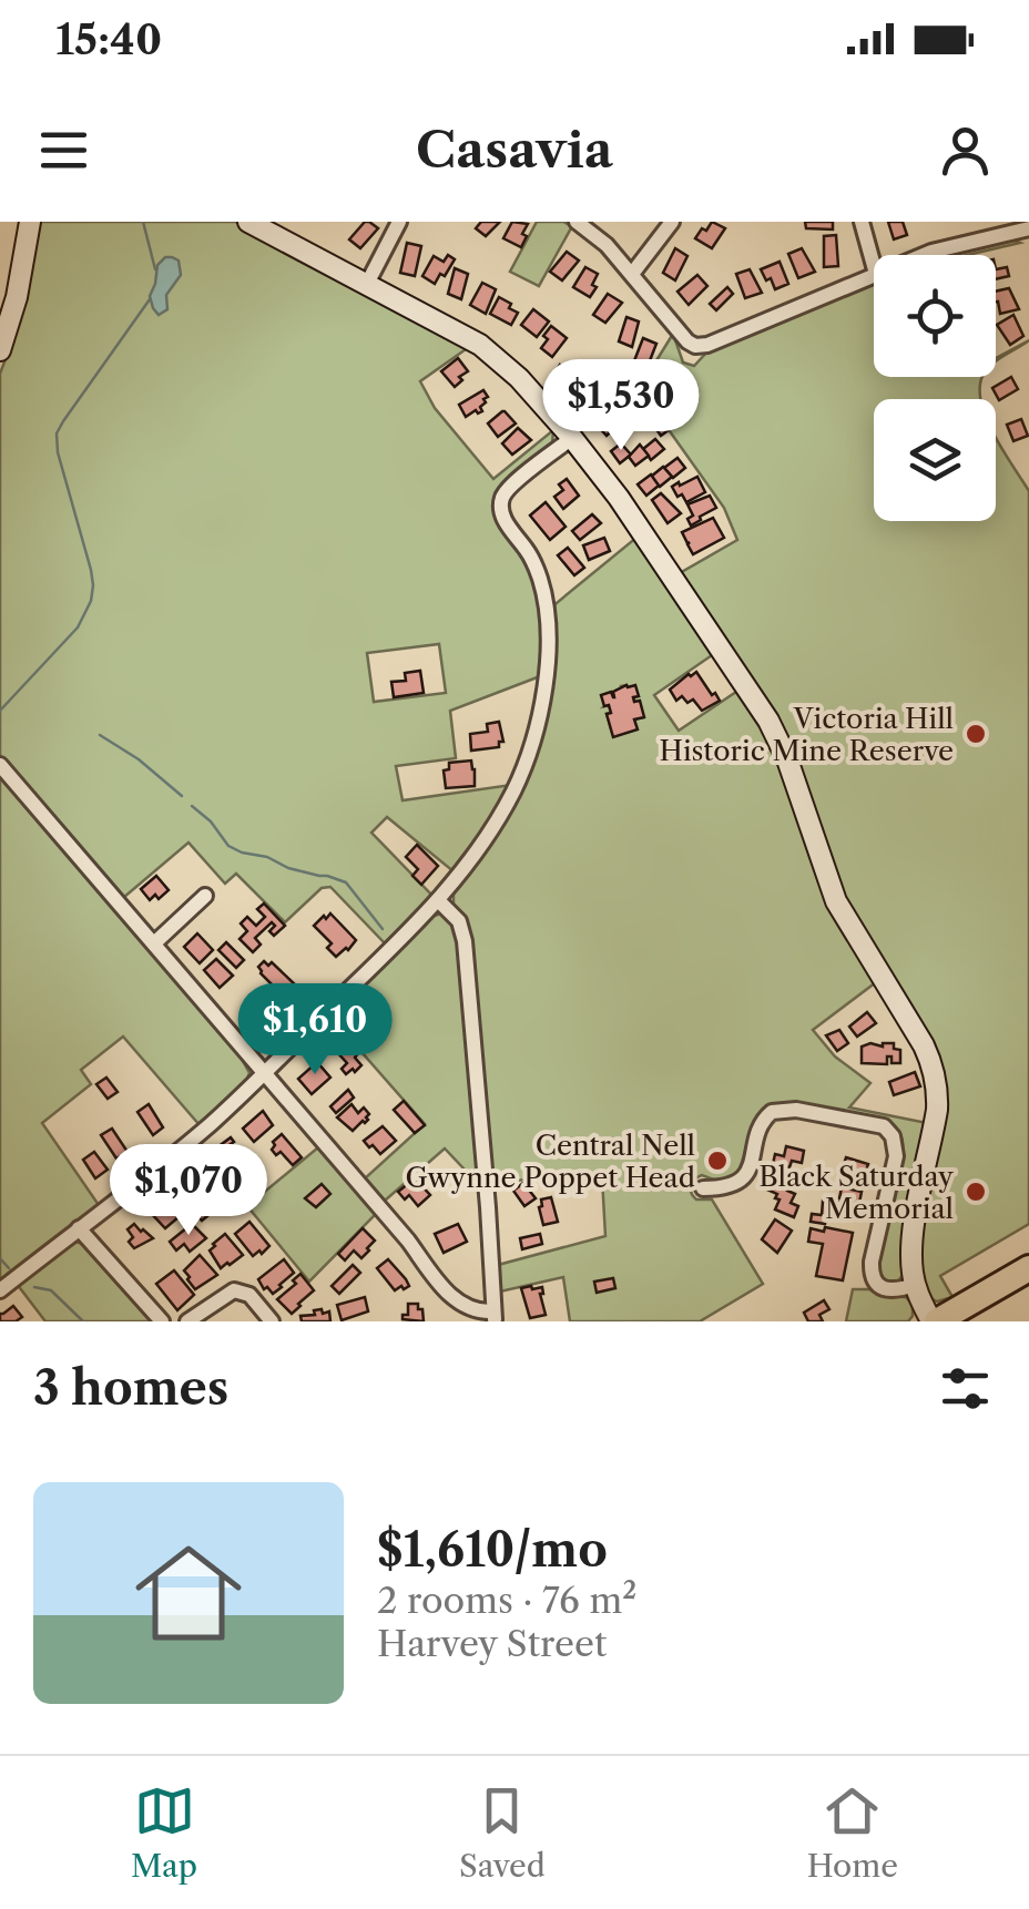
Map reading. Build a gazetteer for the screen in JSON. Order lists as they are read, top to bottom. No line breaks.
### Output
{"places":["Victoria Hill Historic Mine Reserve","Central Nell Gwynne Poppet Head","Black Saturday Memorial"],"page":{"status":"15:40","header":"Casavia","price":["$1,530","$1,610","$1,070"],"heading":"3 homes","list":[{"name":"$1,610/mo","note":"2 rooms · 76 m² · Harvey Street"}],"tabs":["Map","Saved","Home"]}}
